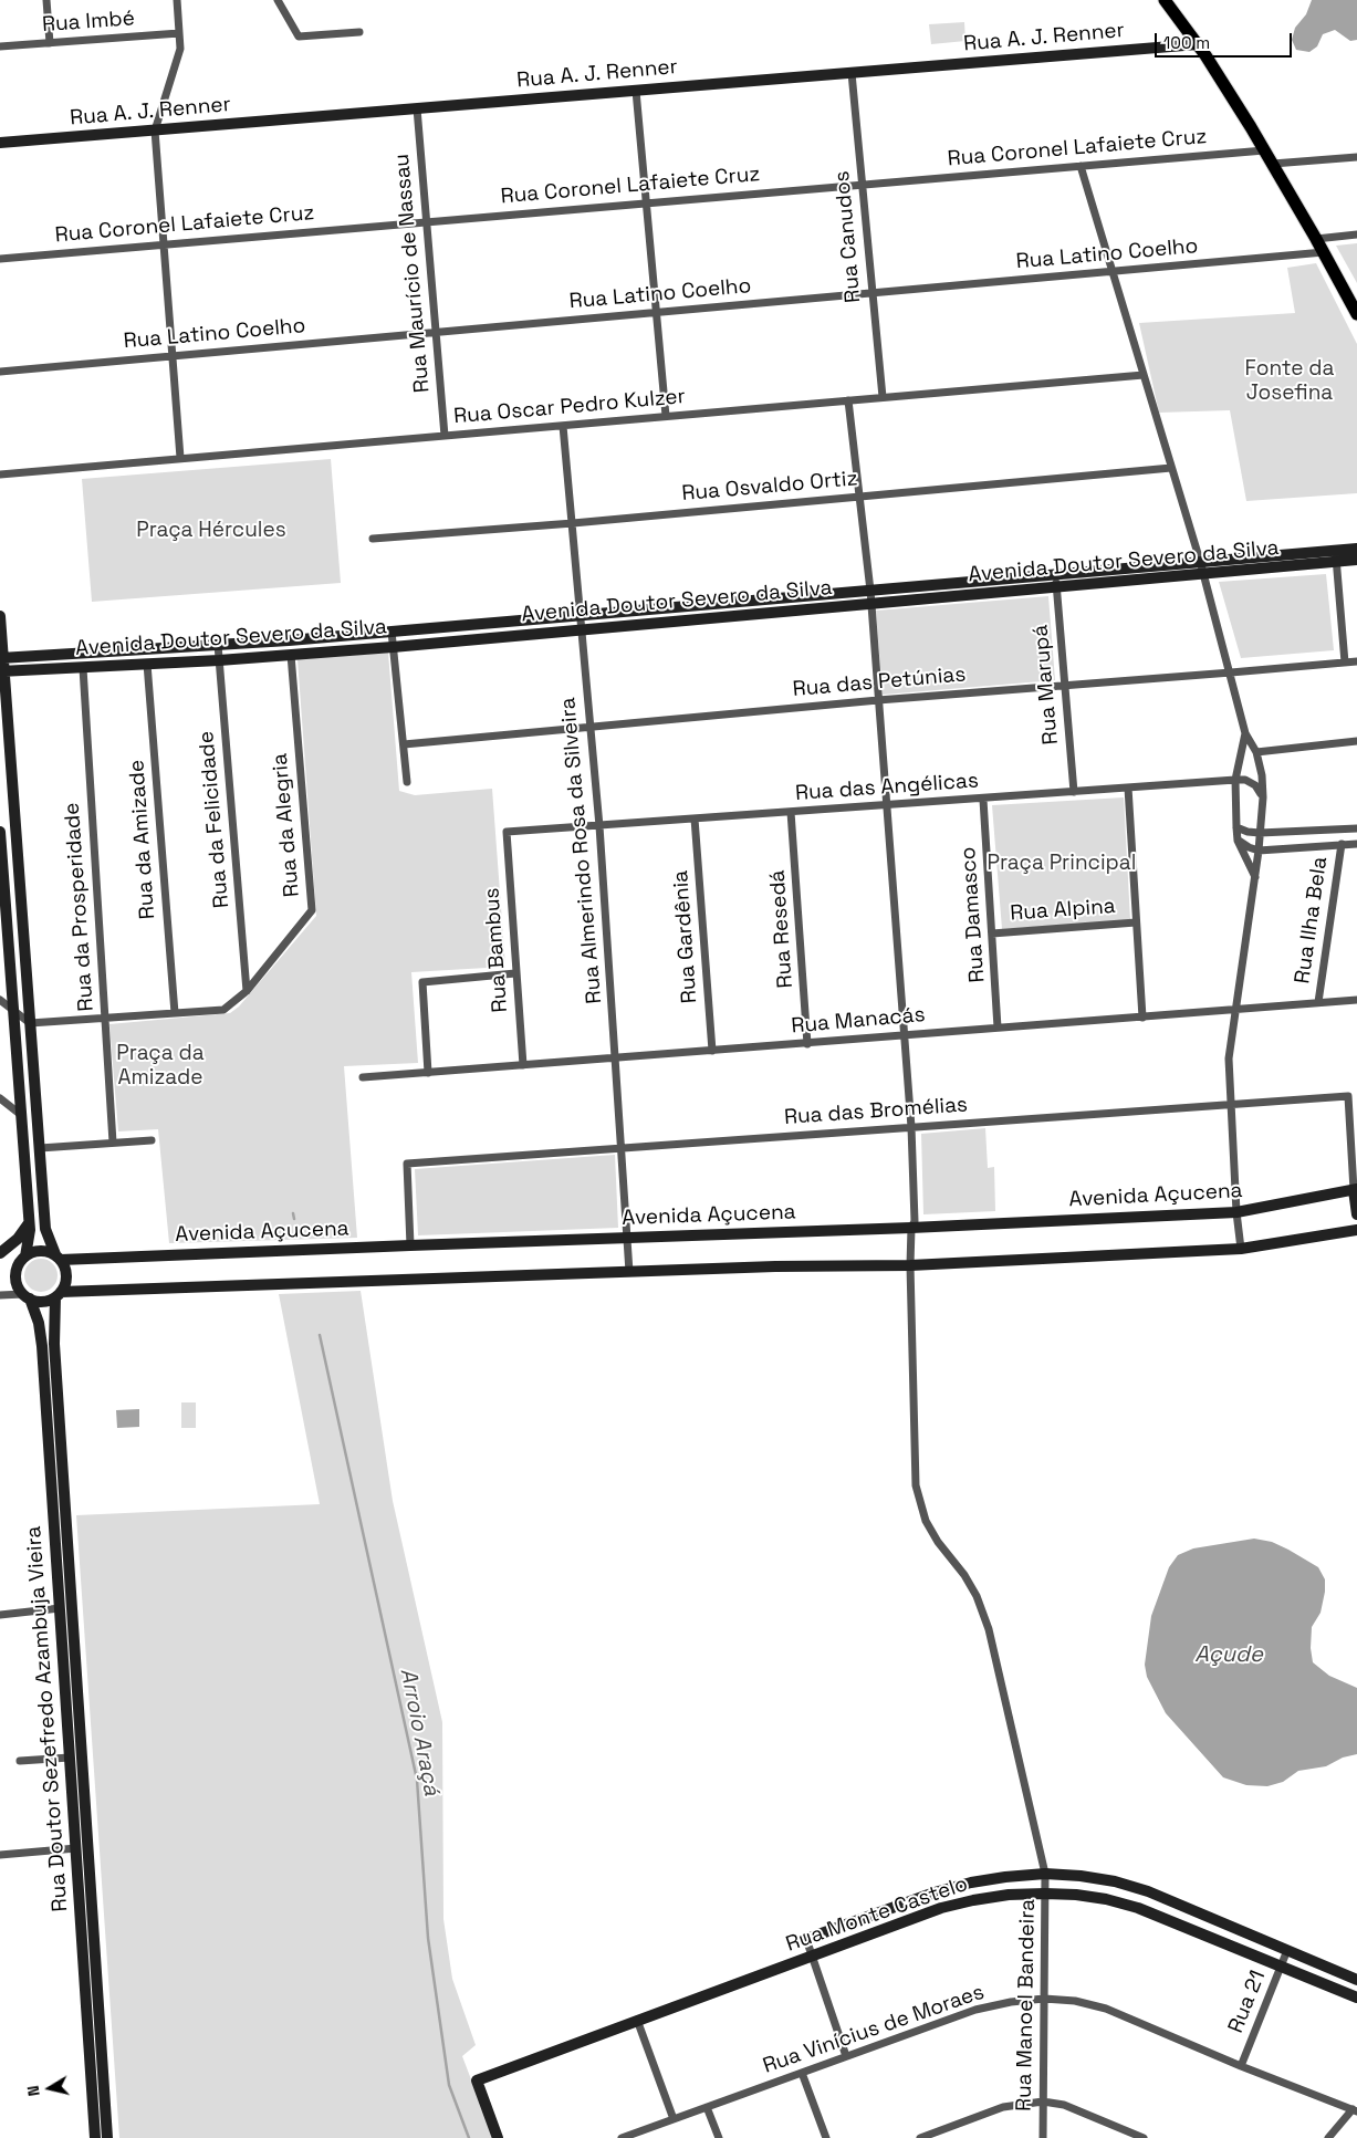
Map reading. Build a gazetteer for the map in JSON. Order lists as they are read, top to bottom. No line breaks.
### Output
{"streets":{"main road":["Rua A. J. Renner","Avenida Doutor Severo da Silva","Avenida Açucena","Rua Doutor Sezefredo Azambuja Vieira","Rua Monte Castelo"],"street":["Rua Imbé","Rua Coronel Lafaiete Cruz","Rua Canudos","Rua Latino Coelho","Rua Maurício de Nassau","Rua Oscar Pedro Kulzer","Rua Osvaldo Ortiz","Rua das Petúnias","Rua Marupá","Rua das Angélicas","Rua da Felicidade","Rua da Alegria","Rua da Amizade","Rua Almerindo Rosa da Silveira","Rua da Prosperidade","Rua Alpina","Rua Damasco","Rua Ilha Bela","Rua Resedá","Rua Gardênia","Rua Bambus","Rua Manacás","Rua das Bromélias","Rua 21","Rua Manoel Bandeira","Rua Vinícius de Moraes"]},"crossings":[["Rua A. J. Renner","Rua Canudos"],["Rua A. J. Renner","Rua Maurício de Nassau"],["Rua Coronel Lafaiete Cruz","Rua Canudos"],["Rua Coronel Lafaiete Cruz","Rua Maurício de Nassau"],["Rua Canudos","Rua Latino Coelho"],["Rua Canudos","Rua Oscar Pedro Kulzer"],["Rua Latino Coelho","Rua Maurício de Nassau"],["Rua Maurício de Nassau","Rua Oscar Pedro Kulzer"],["Rua Oscar Pedro Kulzer","Rua Almerindo Rosa da Silveira"],["Rua Oscar Pedro Kulzer","Rua Manoel Bandeira"],["Rua Osvaldo Ortiz","Rua Almerindo Rosa da Silveira"],["Rua Osvaldo Ortiz","Rua Manoel Bandeira"],["Avenida Doutor Severo da Silva","Rua Marupá"],["Avenida Doutor Severo da Silva","Rua da Felicidade"],["Avenida Doutor Severo da Silva","Rua da Alegria"],["Avenida Doutor Severo da Silva","Rua da Amizade"],["Avenida Doutor Severo da Silva","Rua Almerindo Rosa da Silveira"],["Avenida Doutor Severo da Silva","Rua da Prosperidade"],["Avenida Doutor Severo da Silva","Rua Manoel Bandeira"],["Rua das Petúnias","Rua Marupá"],["Rua das Petúnias","Rua Almerindo Rosa da Silveira"],["Rua das Petúnias","Rua Manoel Bandeira"],["Rua Marupá","Rua das Angélicas"],["Rua das Angélicas","Rua Almerindo Rosa da Silveira"],["Rua das Angélicas","Rua Damasco"],["Rua das Angélicas","Rua Resedá"],["Rua das Angélicas","Rua Gardênia"],["Rua das Angélicas","Rua Bambus"],["Rua das Angélicas","Rua Manoel Bandeira"],["Rua da Felicidade","Rua da Alegria"],["Rua da Alegria","Rua da Amizade"],["Rua da Alegria","Rua da Prosperidade"],["Rua Almerindo Rosa da Silveira","Rua Manacás"],["Rua Almerindo Rosa da Silveira","Rua das Bromélias"],["Rua Almerindo Rosa da Silveira","Avenida Açucena"],["Rua Alpina","Rua Damasco"],["Rua Damasco","Rua Manacás"],["Rua Ilha Bela","Rua Manacás"],["Rua Resedá","Rua Manacás"],["Rua Gardênia","Rua Manacás"],["Rua Bambus","Rua Manacás"],["Rua Manacás","Rua Manoel Bandeira"],["Rua das Bromélias","Avenida Açucena"],["Rua das Bromélias","Rua Manoel Bandeira"],["Avenida Açucena","Rua Doutor Sezefredo Azambuja Vieira"],["Avenida Açucena","Rua Manoel Bandeira"],["Rua Monte Castelo","Rua 21"],["Rua Monte Castelo","Rua Manoel Bandeira"],["Rua 21","Rua Vinícius de Moraes"],["Rua Manoel Bandeira","Rua Vinícius de Moraes"]],"water":["Açude","Arroio Araçá"],"parks":["Fonte da Josefina","Praça Hércules","Praça Principal","Praça da Amizade"],"scale_bar":"100 m","north":"left"}
